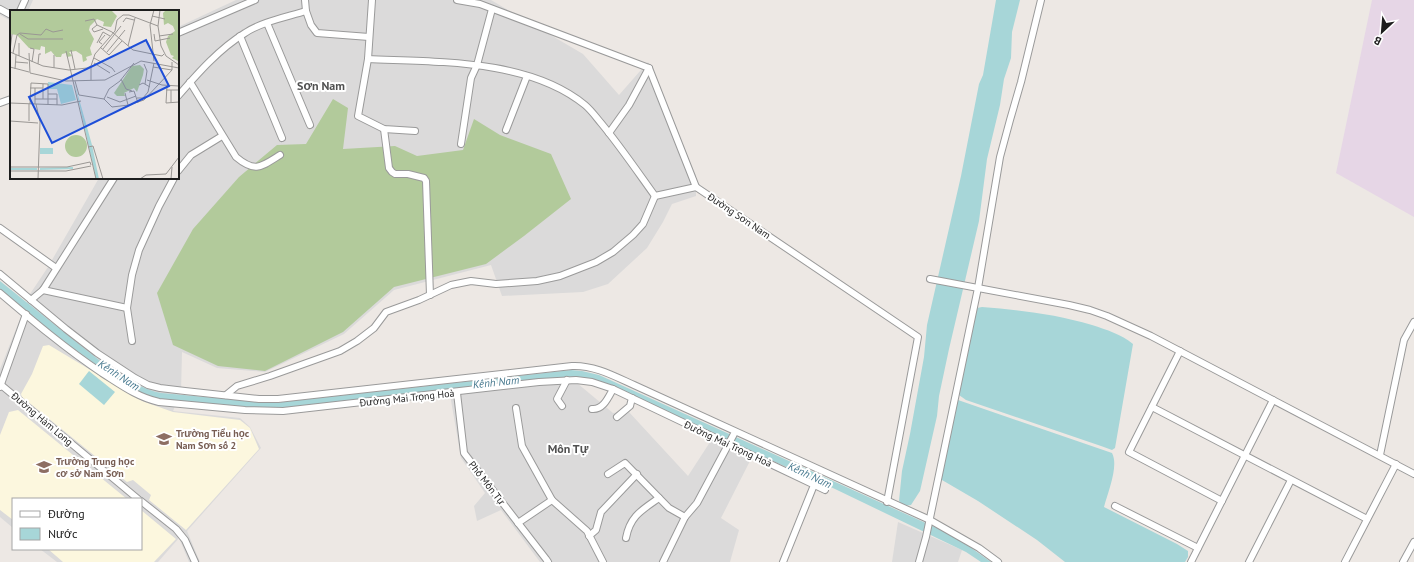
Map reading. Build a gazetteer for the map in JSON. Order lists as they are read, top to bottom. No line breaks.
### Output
{"streets":{"street":["Đường Sơn Nam","Đường Mai Trọng Hoà","Đường Hàm Long","Phố Môn Tự"]},"crossings":[["Đường Mai Trọng Hoà","Phố Môn Tự"]],"districts":["Sơn Nam","Môn Tự"],"water":["Kênh Nam"],"places":{"school or university":["Trường Tiểu học Nam Sơn số 2","Trường Trung học cơ sở Nam Sơn"]},"legend":["Đường","Nước"],"north":"bottom left"}
